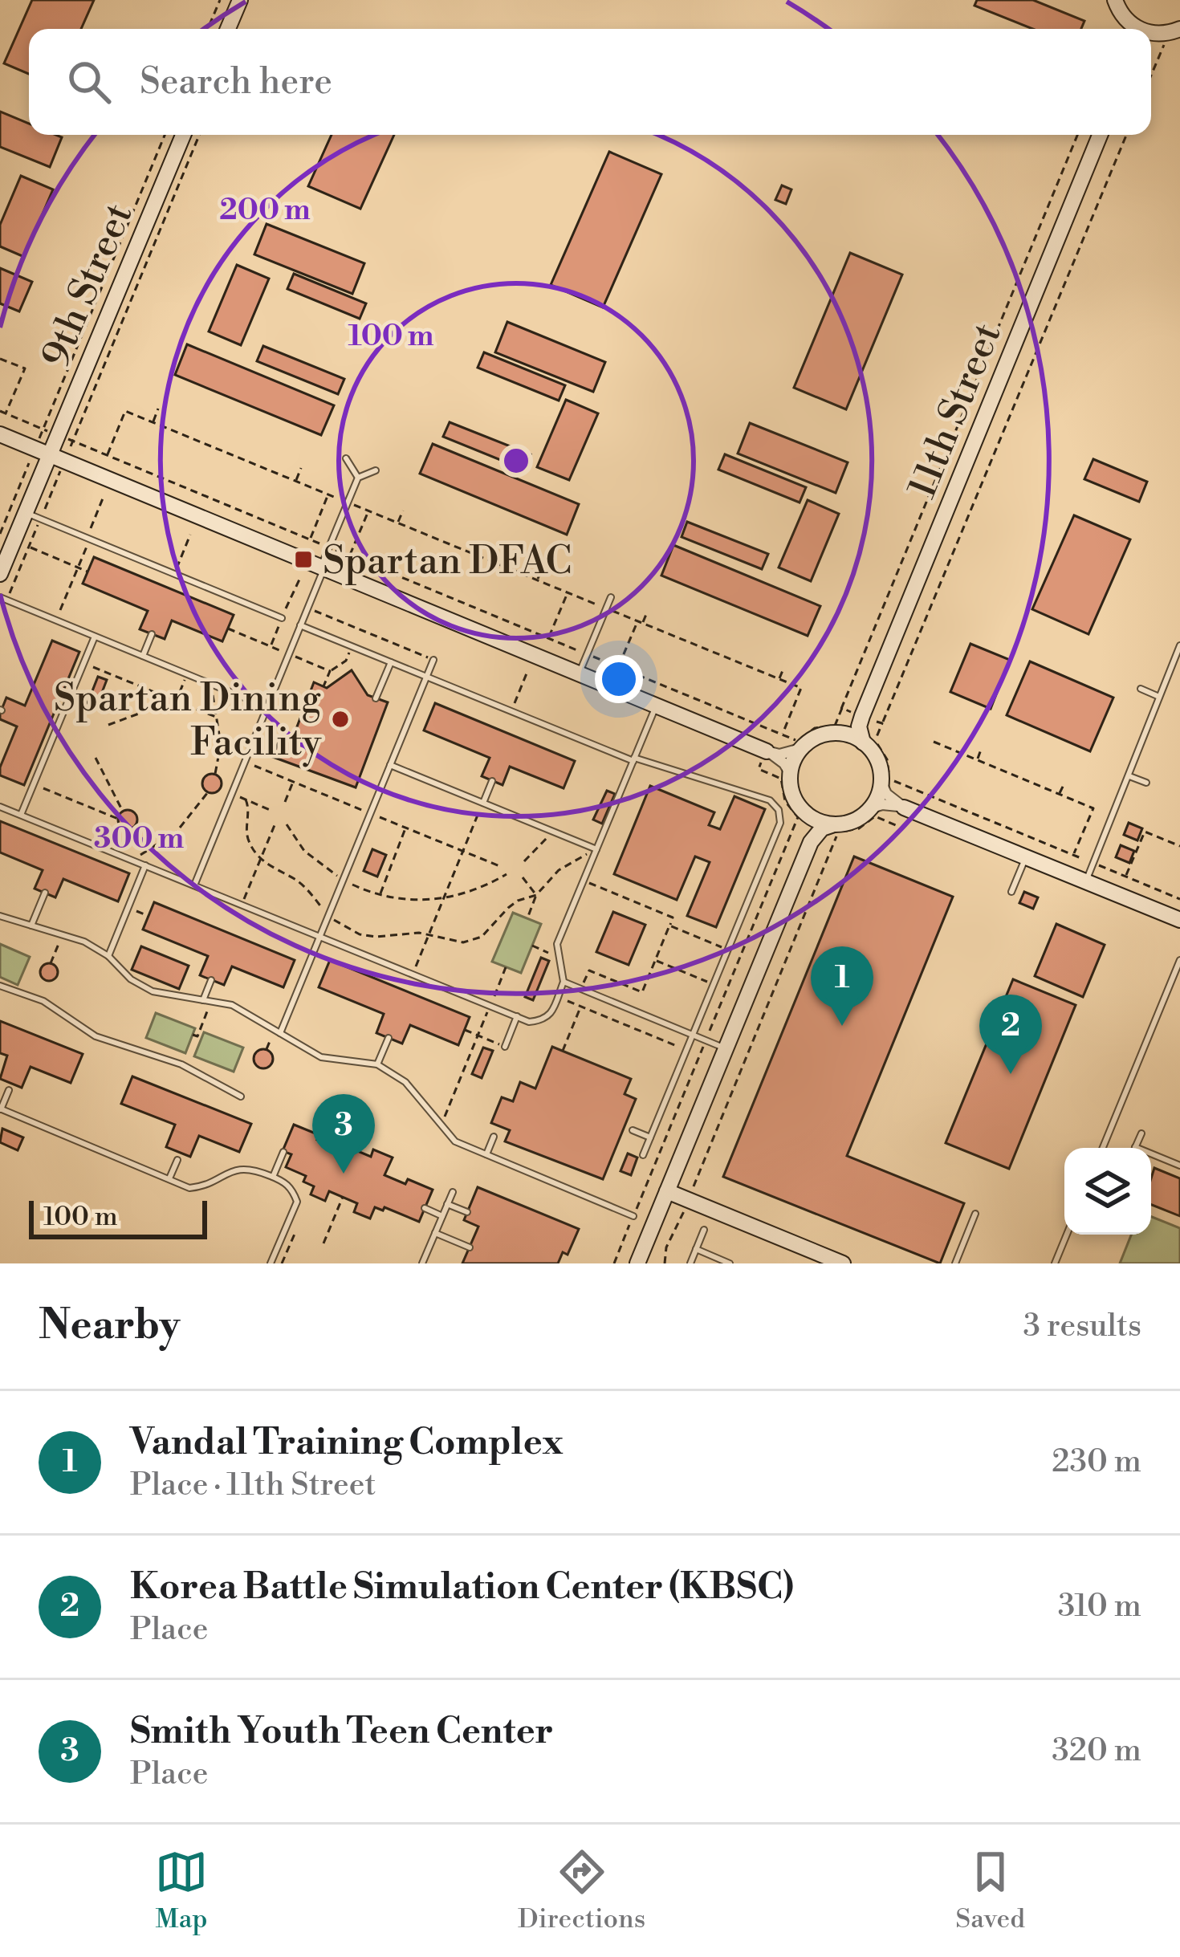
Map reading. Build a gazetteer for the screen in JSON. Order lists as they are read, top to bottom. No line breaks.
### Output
{"streets":{"main road":["9th Street","11th Street"]},"places":{"transit":["Spartan DFAC"],"other":["Spartan Dining Facility"]},"scale_bar":"100 m","page":{"search":"Search here","pins":["1","2","3"],"scale":"100 m","heading":["Nearby","3 results"],"list":[{"mark":"1","name":"Vandal Training Complex","note":"Place · 11th Street","value":"230 m"},{"mark":"2","name":"Korea Battle Simulation Center (KBSC)","note":"Place","value":"310 m"},{"mark":"3","name":"Smith Youth Teen Center","note":"Place","value":"320 m"}],"nav":["Map","Directions","Saved"]},"rings":["200 m","100 m","300 m"]}
